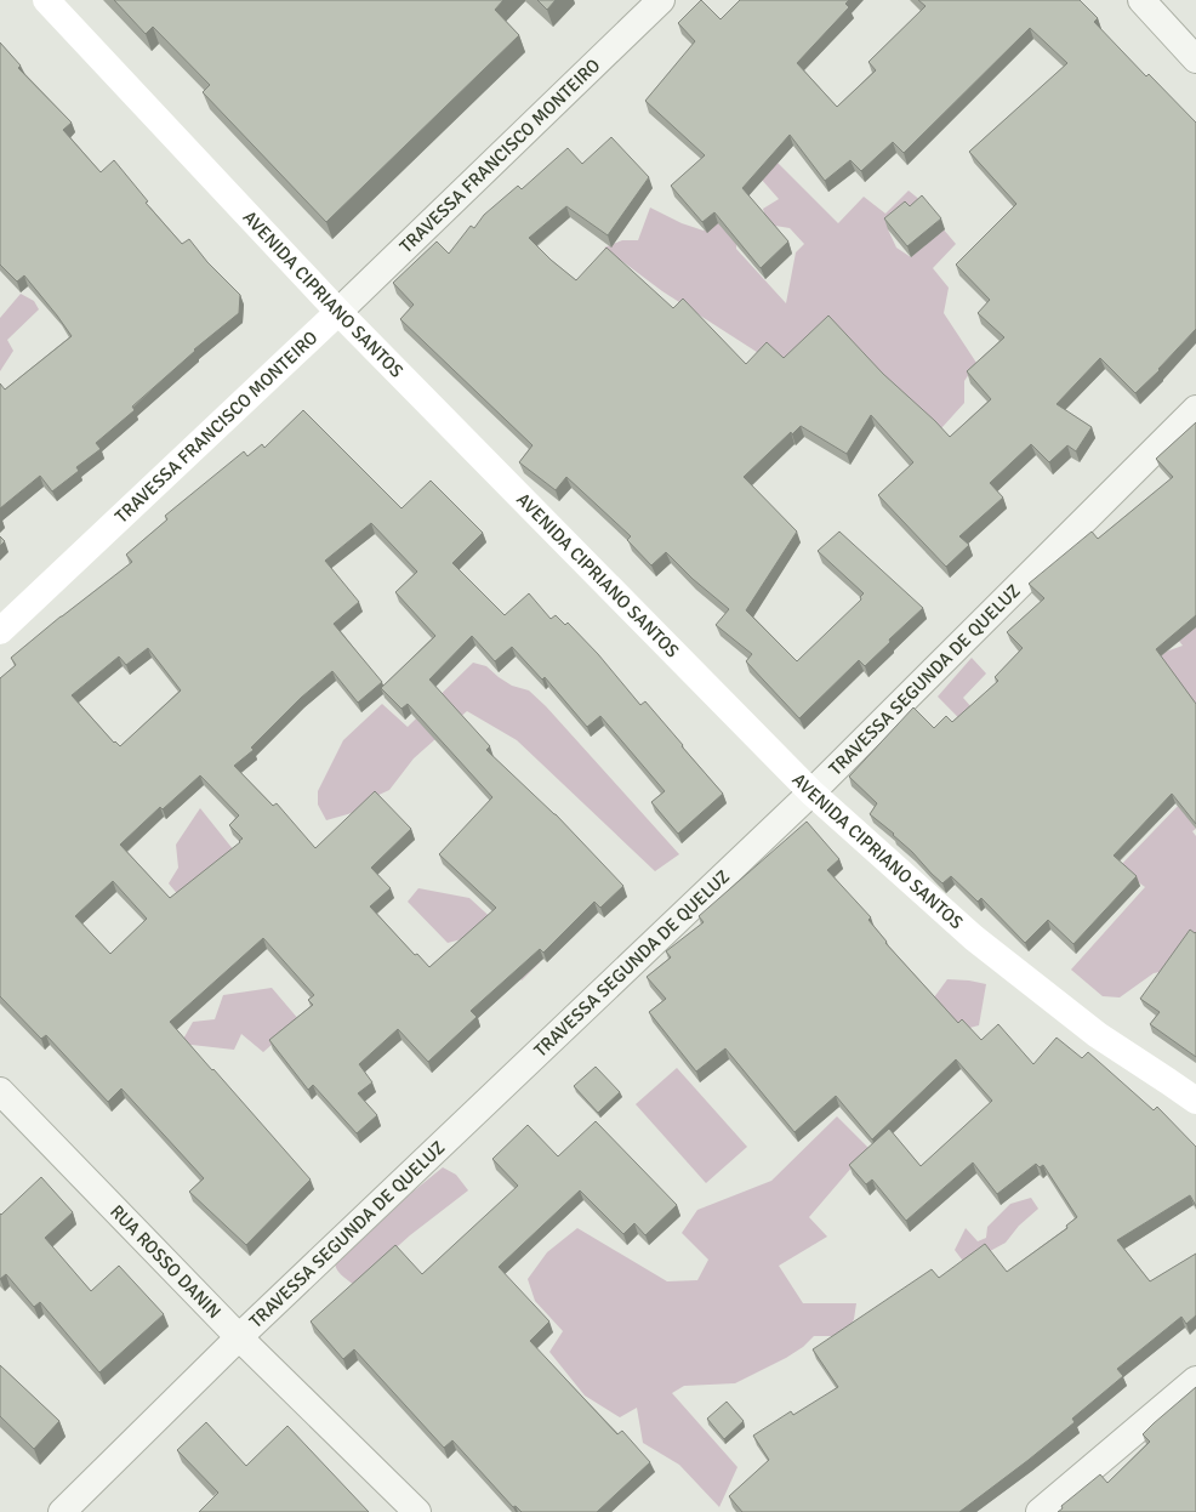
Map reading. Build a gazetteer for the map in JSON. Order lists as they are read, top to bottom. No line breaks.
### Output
{"streets":{"street":["TRAVESSA FRANCISCO MONTEIRO","AVENIDA CIPRIANO SANTOS","TRAVESSA SEGUNDA DE QUELUZ","RUA ROSSO DANIN"]},"crossings":[["TRAVESSA FRANCISCO MONTEIRO","AVENIDA CIPRIANO SANTOS"],["AVENIDA CIPRIANO SANTOS","TRAVESSA SEGUNDA DE QUELUZ"],["TRAVESSA SEGUNDA DE QUELUZ","RUA ROSSO DANIN"]]}
